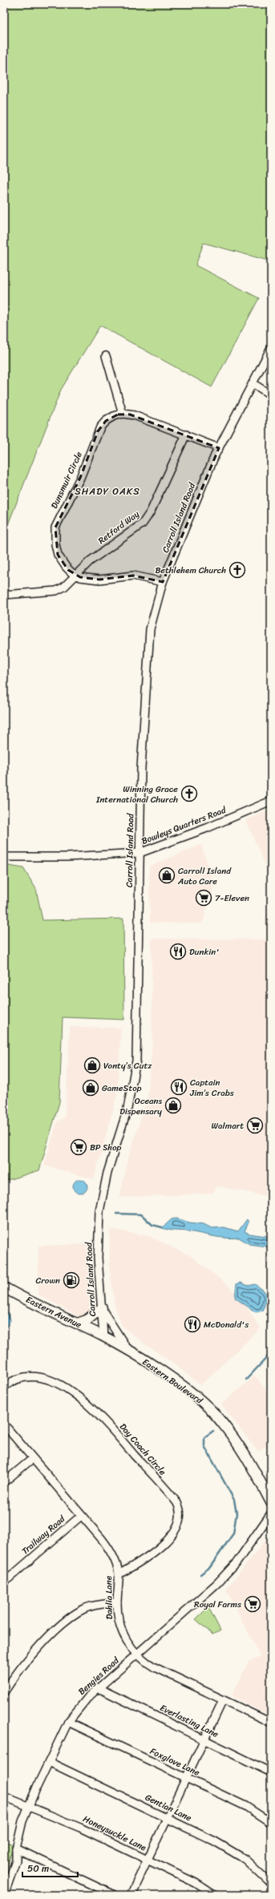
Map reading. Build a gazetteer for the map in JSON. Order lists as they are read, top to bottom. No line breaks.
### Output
{"streets":{"main road":["Eastern Avenue","Eastern Boulevard"],"street":["Dunsmuir Circle","Carroll Island Road","Retford Way","Bowleys Quarters Road","Day Coach Circle","Trailway Road","Dahlia Lane","Bengies Road","Everlasting Lane","Foxglove Lane","Gentian Lane","Honeysuckle Lane"]},"crossings":[["Dunsmuir Circle","Retford Way"],["Carroll Island Road","Bowleys Quarters Road"],["Carroll Island Road","Eastern Avenue"],["Carroll Island Road","Eastern Boulevard"],["Eastern Avenue","Eastern Boulevard"],["Day Coach Circle","Dahlia Lane"],["Trailway Road","Dahlia Lane"],["Dahlia Lane","Bengies Road"],["Bengies Road","Everlasting Lane"],["Bengies Road","Foxglove Lane"],["Bengies Road","Gentian Lane"],["Bengies Road","Honeysuckle Lane"]],"districts":["SHADY OAKS"],"places":{"church":["Bethlehem Church","Winning Grace International Church"],"shop":["Carroll Island Auto Care","Vonty’s Cutz","GameStop","Oceans Dispensary"],"supermarket":["7-Eleven","Walmart","BP Shop","Royal Farms"],"restaurant":["Dunkin'","Captain Jim’s Crabs","McDonald's"],"fuel station":["Crown"]},"scale_bar":"50 m"}
